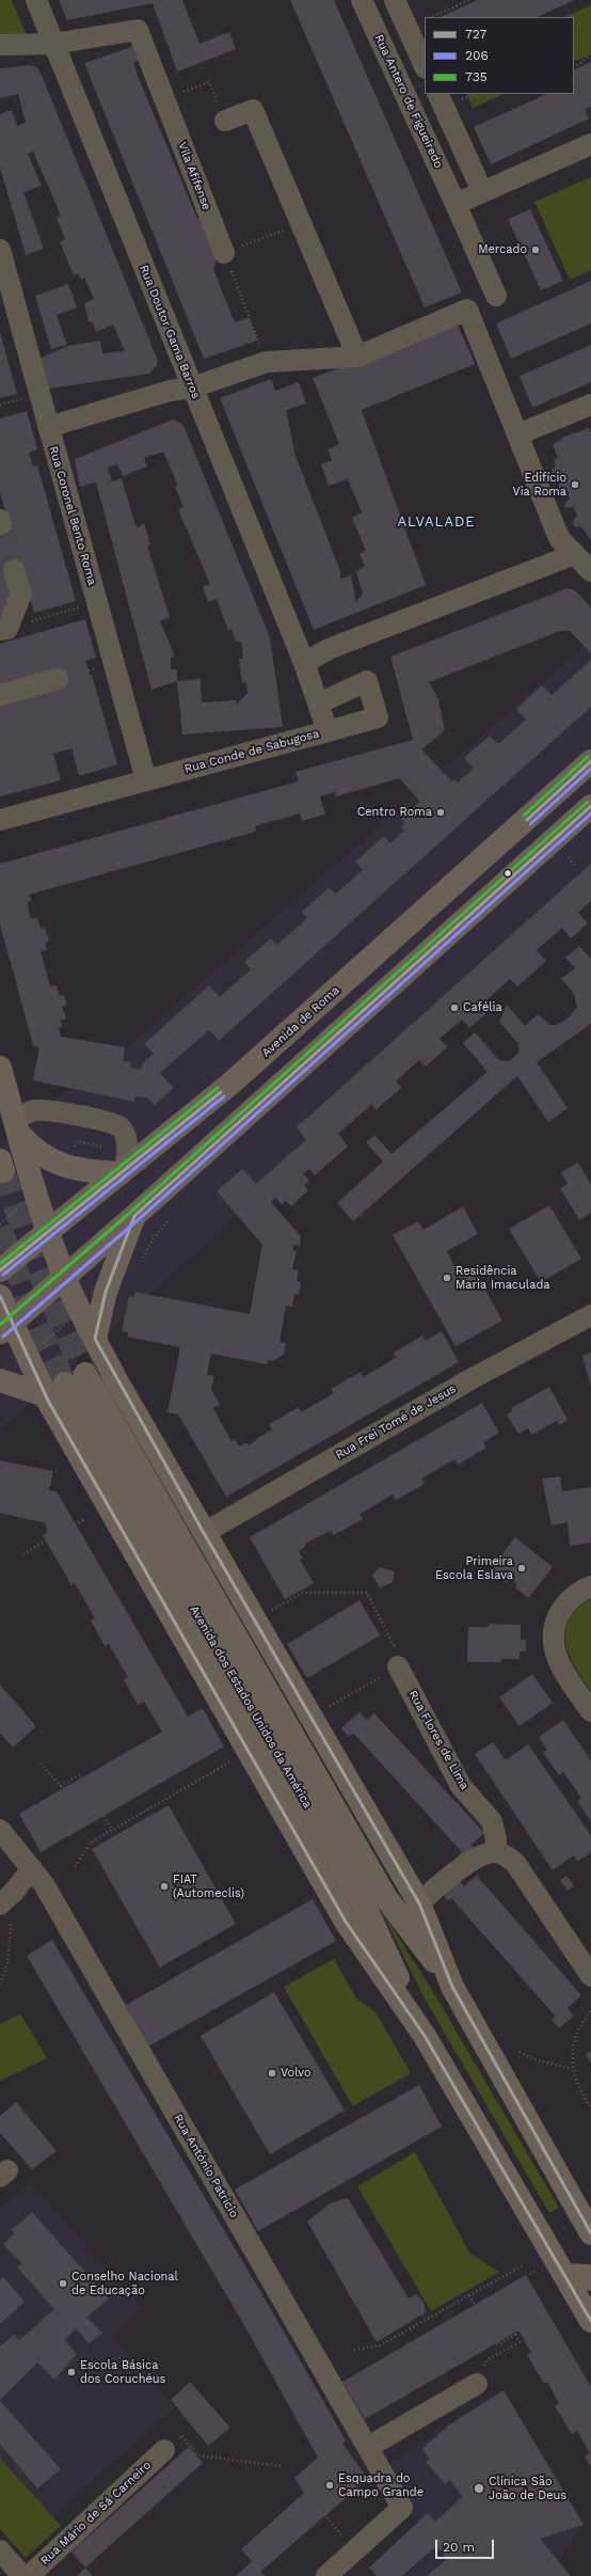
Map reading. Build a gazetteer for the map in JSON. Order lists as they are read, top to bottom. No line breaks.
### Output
{"streets":{"main road":["Avenida de Roma","Avenida dos Estados Unidos da América"],"street":["Rua Antero de Figueiredo","Vila Afifense","Rua Doutor Gama Barros","Rua Coronel Bento Roma","Rua Conde de Sabugosa","Rua Frei Tomé de Jesus","Rua Flores de Lima","Rua António Patrício","Rua Mário de Sá Carneiro"]},"crossings":[["Vila Afifense","Rua Doutor Gama Barros"],["Rua Doutor Gama Barros","Rua Conde de Sabugosa"],["Rua Coronel Bento Roma","Rua Conde de Sabugosa"],["Avenida de Roma","Avenida dos Estados Unidos da América"],["Rua Frei Tomé de Jesus","Avenida dos Estados Unidos da América"]],"districts":["ALVALADE"],"places":["Mercado","Edifício Via Roma","Centro Roma","Cafélia","Residência Maria Imaculada","Primeira Escola Eslava","FIAT (Automeclis)","Volvo","Conselho Nacional de Educação","Escola Básica dos Coruchéus","Esquadra do Campo Grande","Clínica São João de Deus"],"lines":["transit line 735","transit line 727","transit line 206"],"legend":["727","206","735"],"scale_bar":"20 m"}
